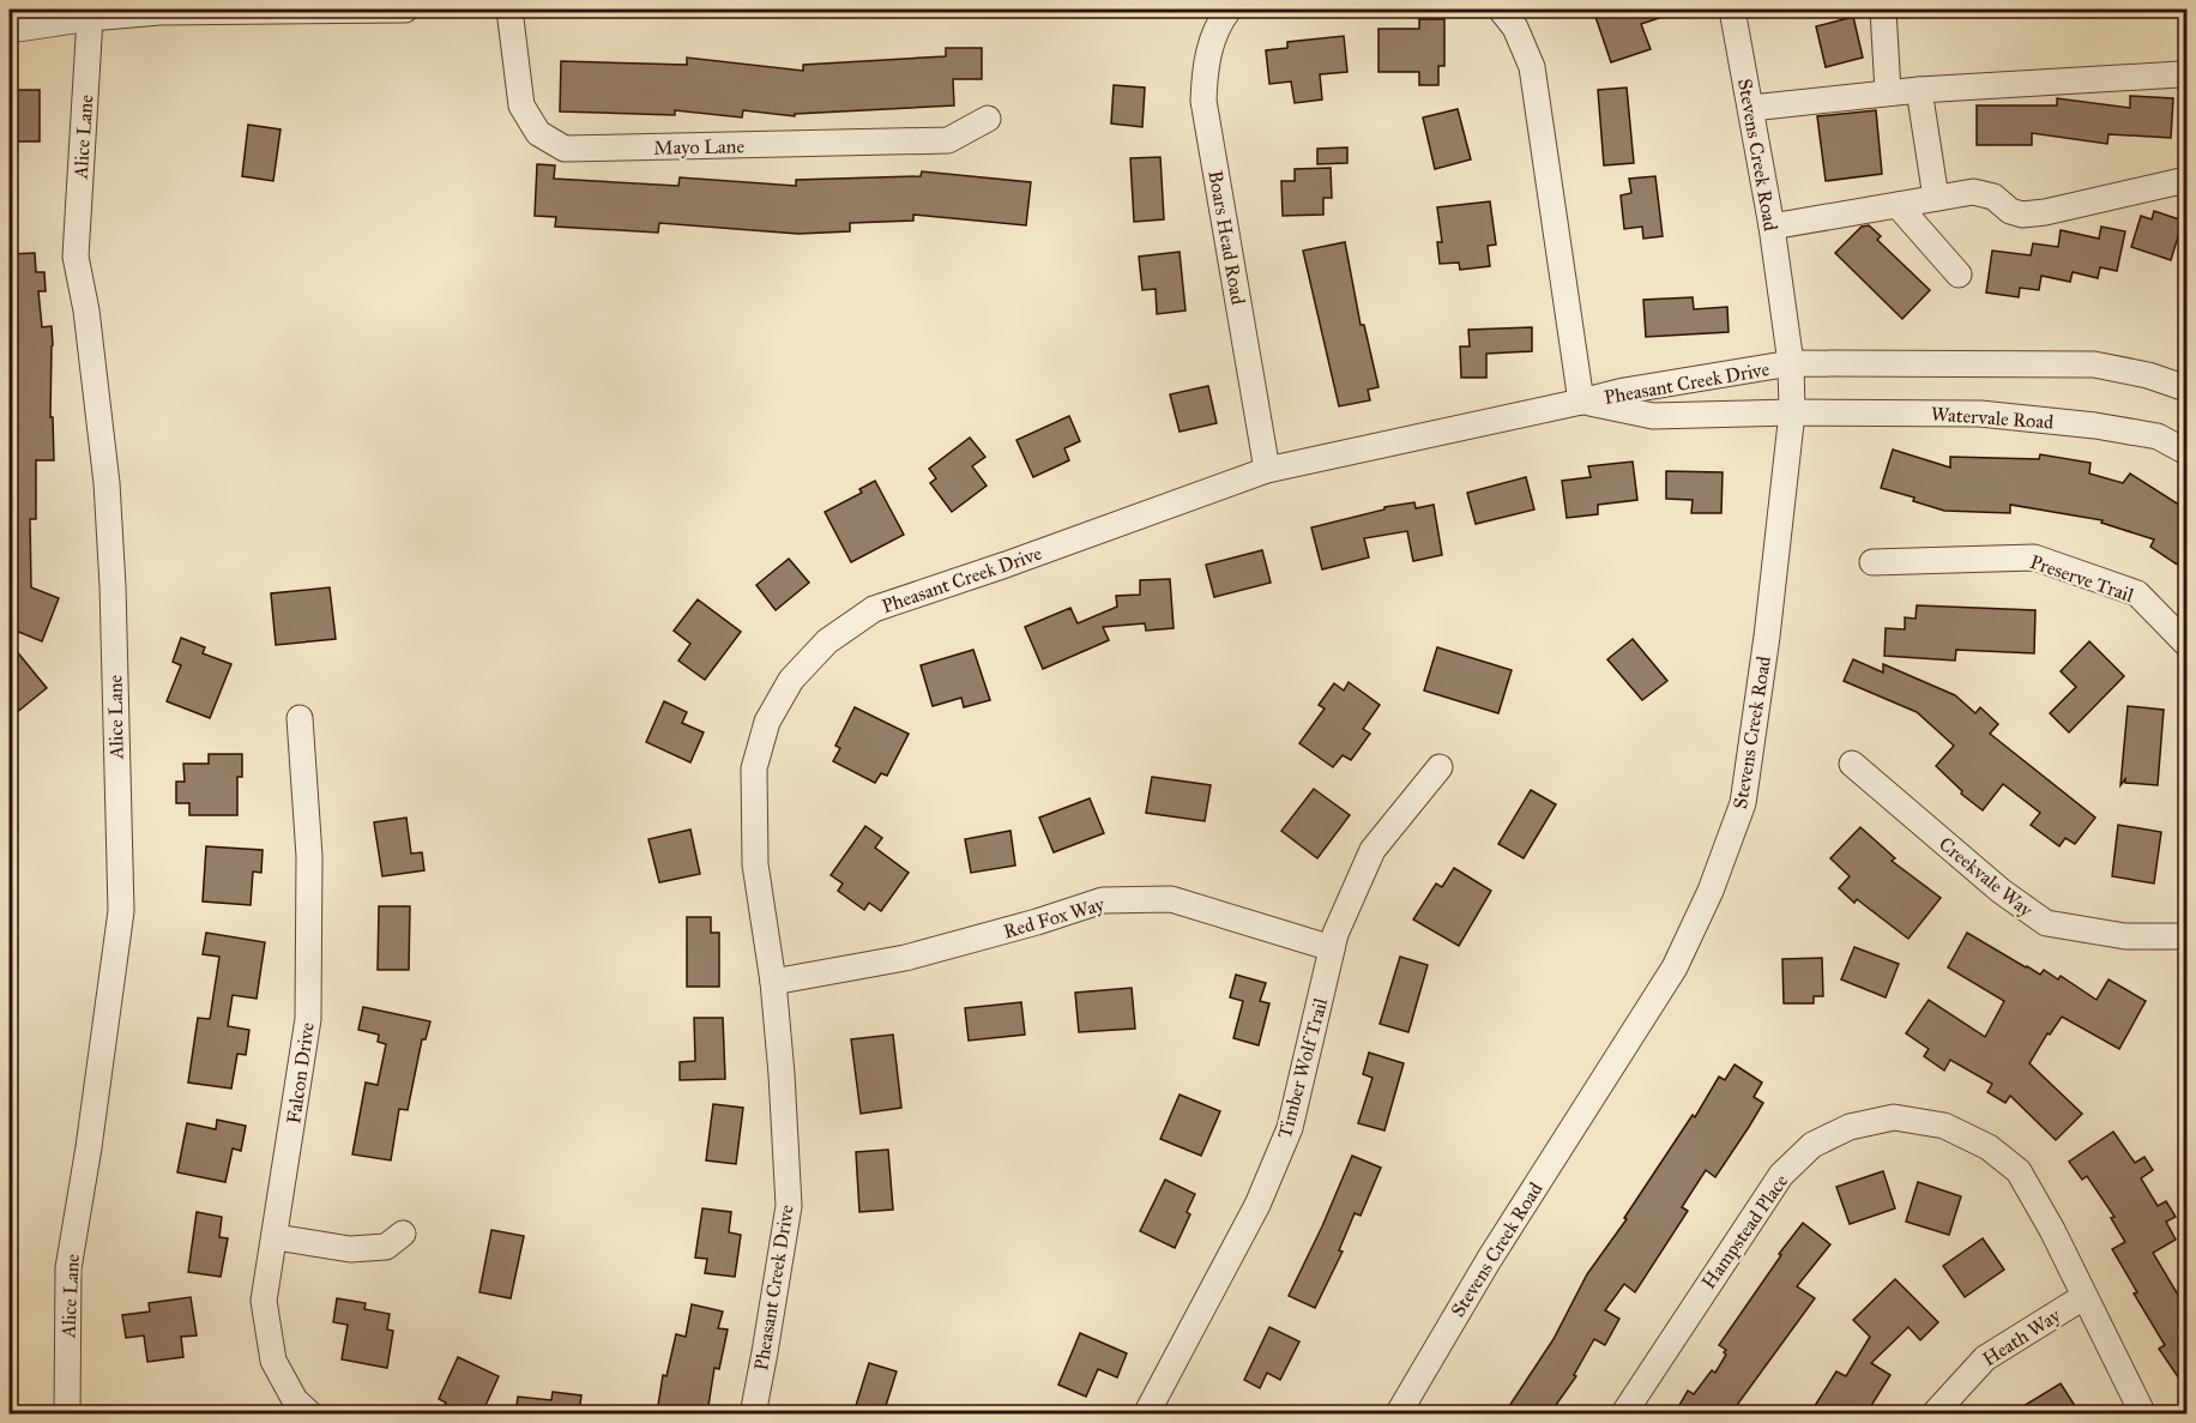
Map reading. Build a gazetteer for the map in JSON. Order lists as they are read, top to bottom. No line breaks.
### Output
{"streets":{"street":["Alice Lane","Mayo Lane","Stevens Creek Road","Boars Head Road","Pheasant Creek Drive","Watervale Road","Preserve Trail","Creekvale Way","Red Fox Way","Timber Wolf Trail","Falcon Drive","Hampstead Place","Heath Way"]},"crossings":[["Stevens Creek Road","Pheasant Creek Drive"],["Stevens Creek Road","Watervale Road"],["Boars Head Road","Pheasant Creek Drive"],["Pheasant Creek Drive","Watervale Road"],["Pheasant Creek Drive","Red Fox Way"],["Red Fox Way","Timber Wolf Trail"],["Hampstead Place","Heath Way"]]}
